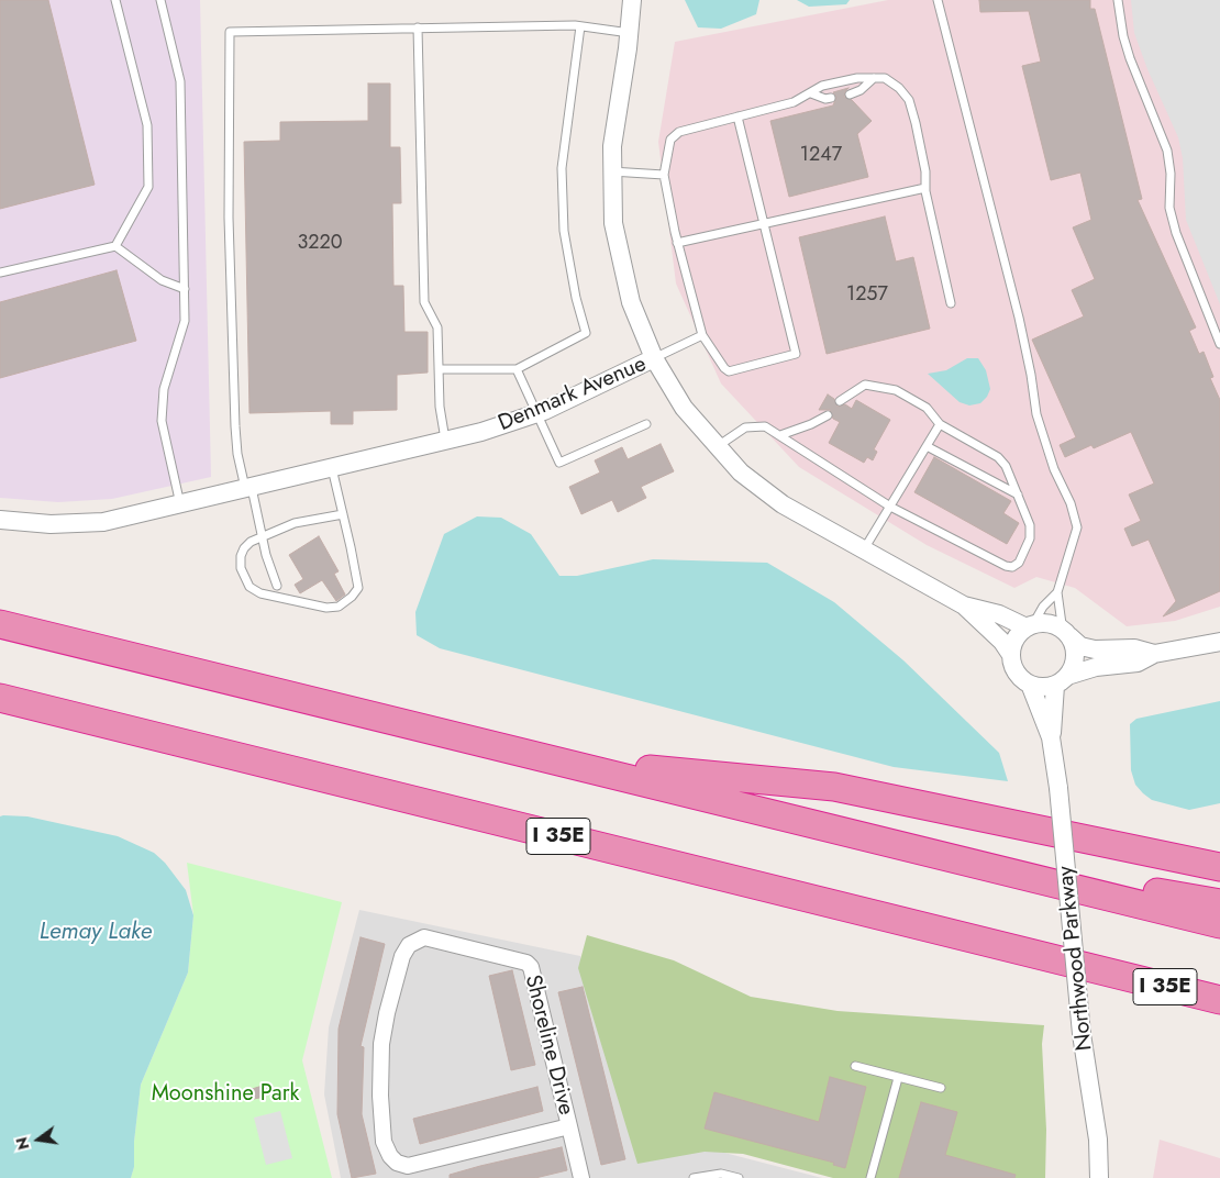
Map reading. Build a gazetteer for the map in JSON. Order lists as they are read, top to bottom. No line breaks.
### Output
{"streets":{"highway":["I 35E"],"street":["Denmark Avenue","Northwood Parkway","Shoreline Drive"]},"crossings":[["Denmark Avenue","Northwood Parkway"]],"water":["Lemay Lake"],"parks":["Moonshine Park"],"house_numbers":["1247","3220","1257"],"north":"left"}
